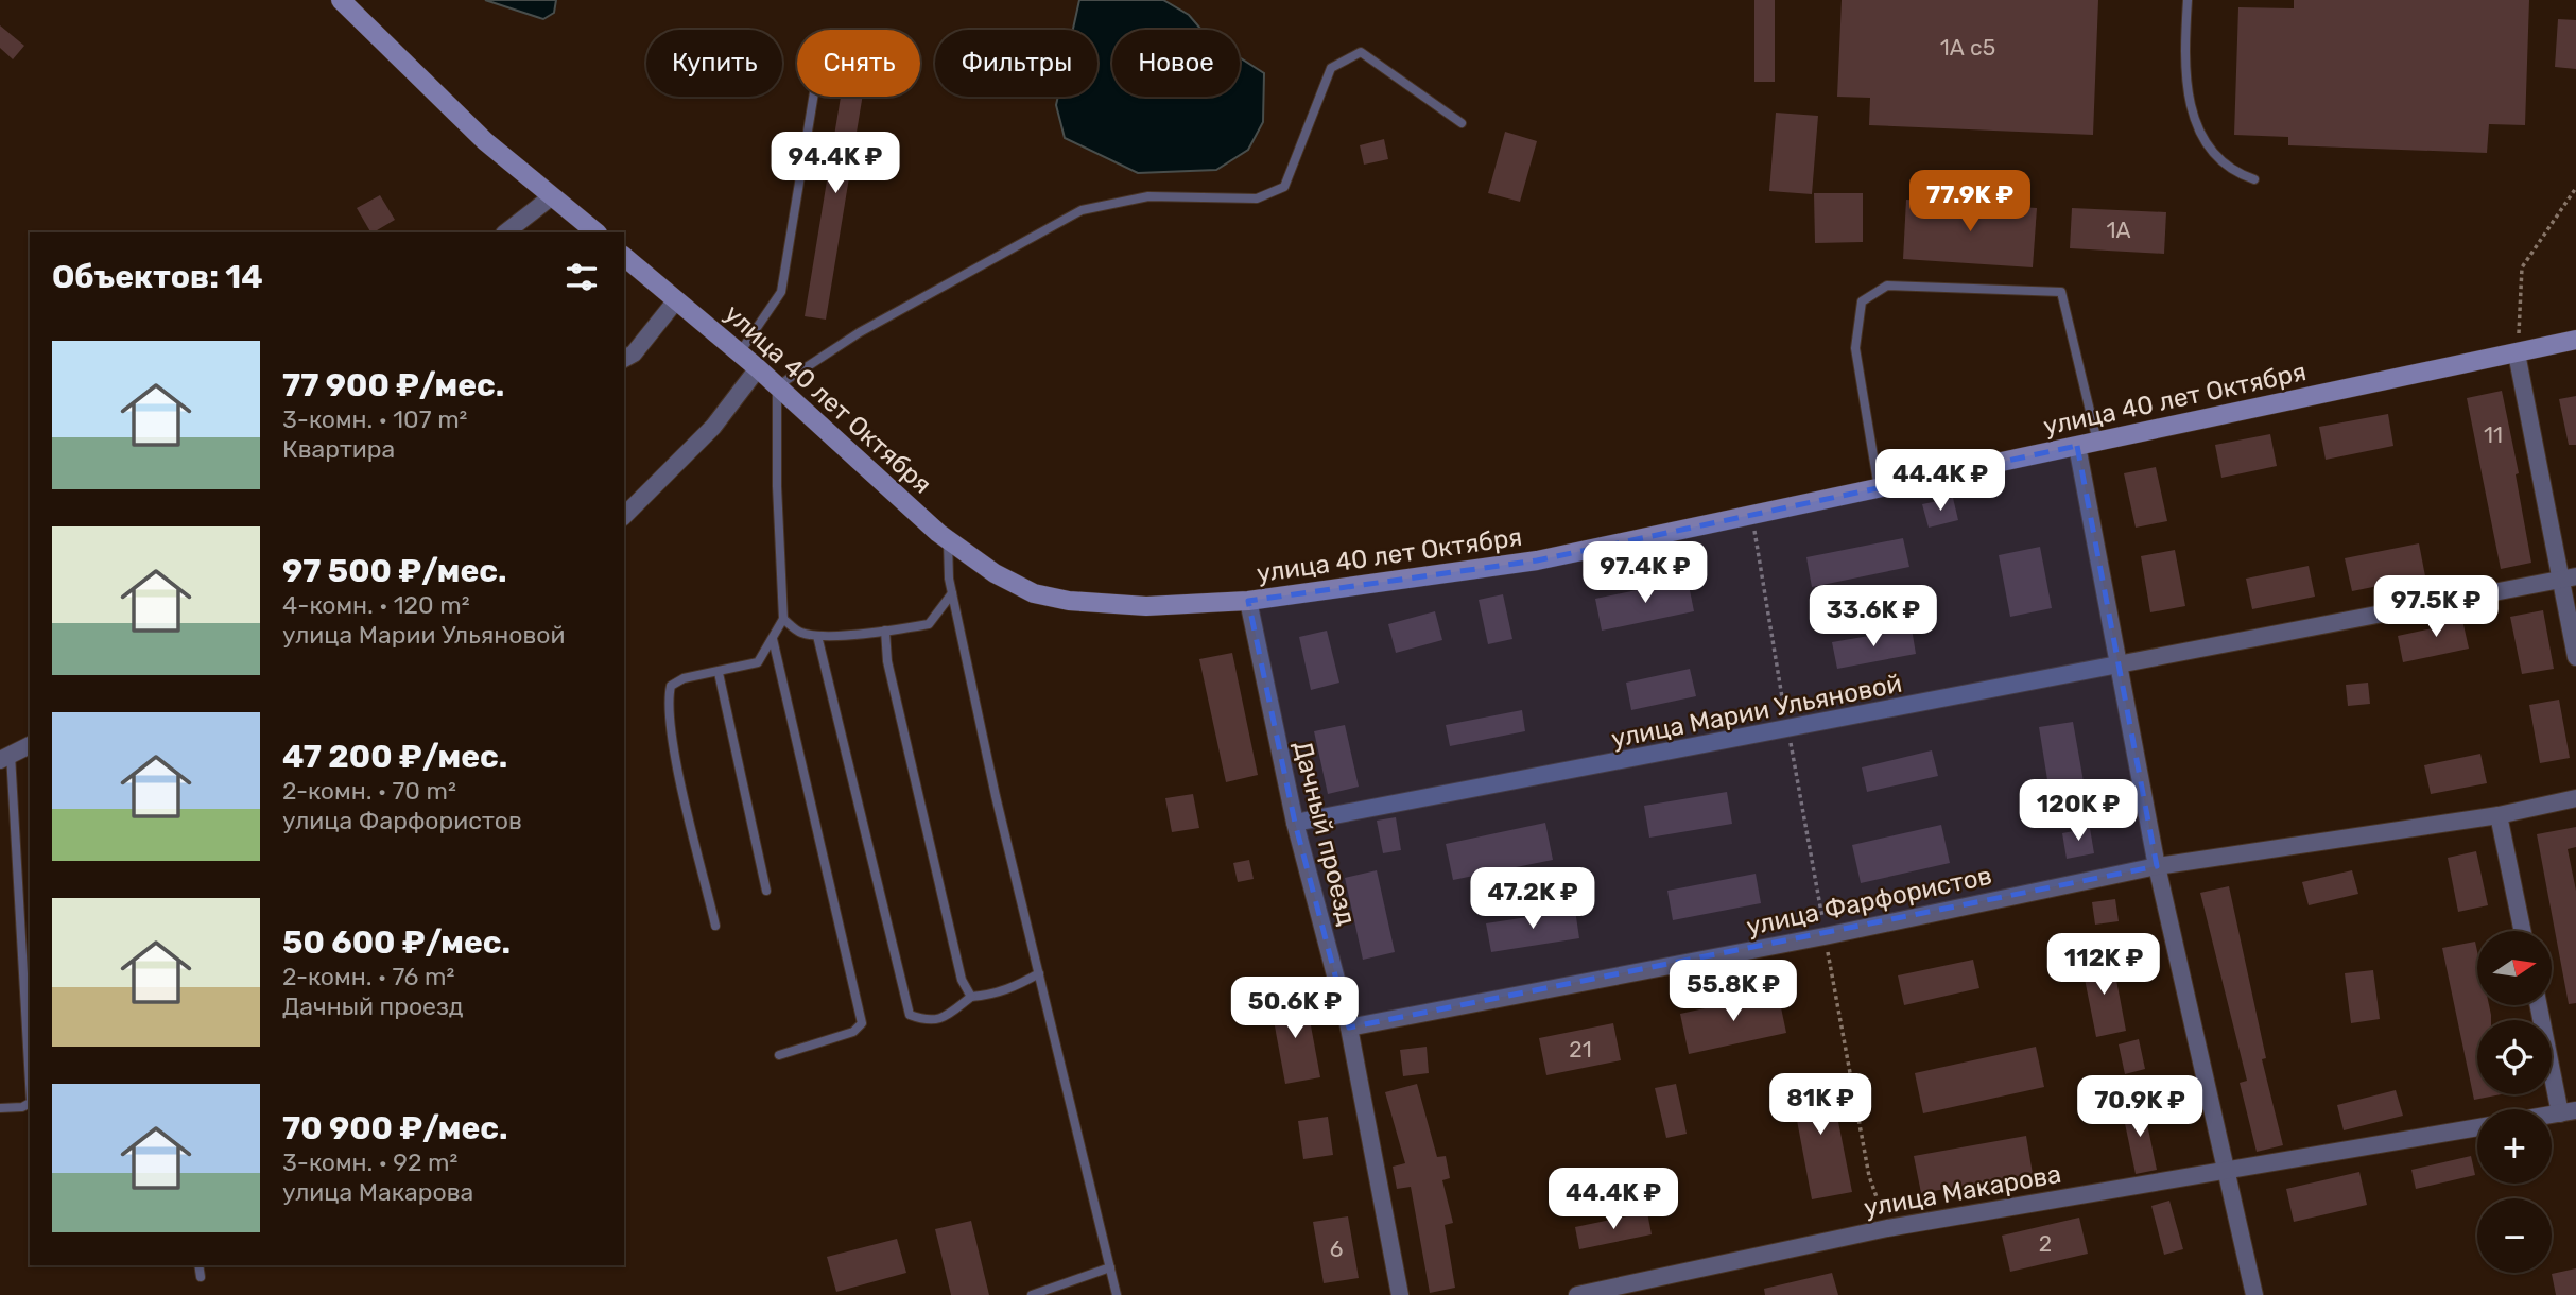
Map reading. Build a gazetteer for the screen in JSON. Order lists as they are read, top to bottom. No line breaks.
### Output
{"streets":{"street":["улица 40 лет Октября","улица Марии Ульяновой","Дачный проезд","улица Фарфористов","улица Макарова"]},"crossings":[["улица 40 лет Октября","Дачный проезд"],["улица Марии Ульяновой","Дачный проезд"],["Дачный проезд","улица Фарфористов"]],"house_numbers":["1А с5","1А","11","21","2","6"],"north":"right","page":{"chip":["Купить","Снять","Фильтры","Новое"],"price":["94.4K ₽","77.9K ₽","44.4K ₽","97.4K ₽","97.5K ₽","33.6K ₽","120K ₽","47.2K ₽","112K ₽","55.8K ₽","50.6K ₽","81K ₽","70.9K ₽","44.4K ₽"],"heading":"Объектов: 14","list":[{"name":"77 900 ₽/мес.","note":"3-комн. · 107 m² · Квартира"},{"name":"97 500 ₽/мес.","note":"4-комн. · 120 m² · улица Марии Ульяновой"},{"name":"47 200 ₽/мес.","note":"2-комн. · 70 m² · улица Фарфористов"},{"name":"50 600 ₽/мес.","note":"2-комн. · 76 m² · Дачный проезд"},{"name":"70 900 ₽/мес.","note":"3-комн. · 92 m² · улица Макарова"}],"map_buttons":["+","−"]}}
